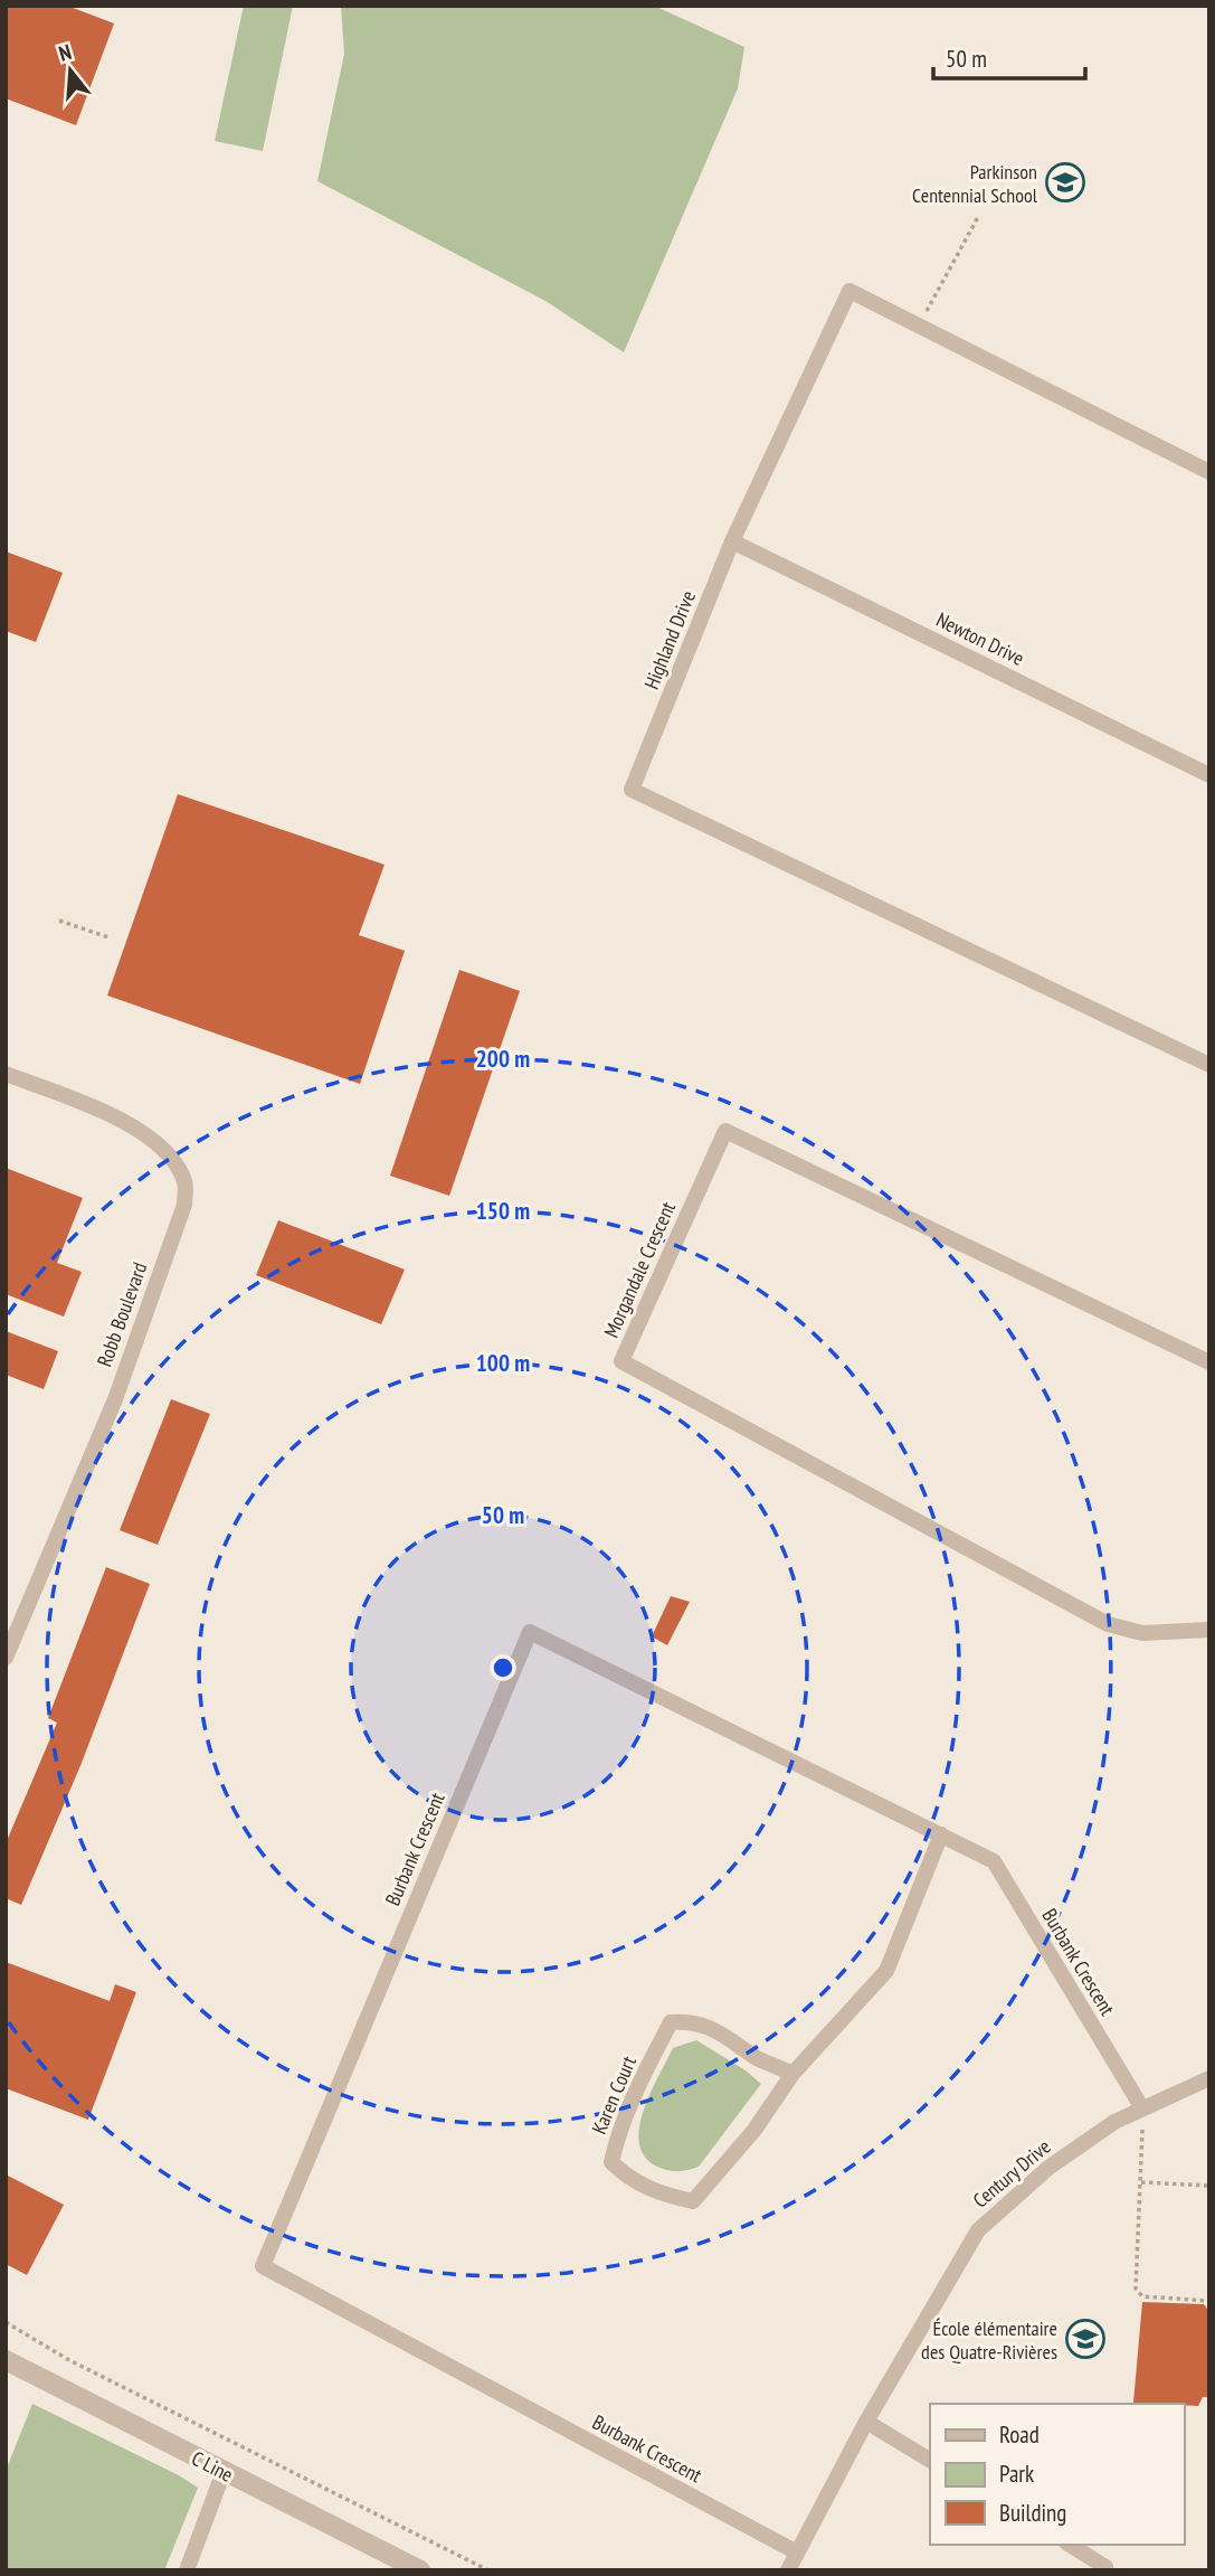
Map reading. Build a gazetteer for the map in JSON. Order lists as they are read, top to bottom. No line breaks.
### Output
{"streets":{"street":["Newton Drive","Highland Drive","Morgandale Crescent","Robb Boulevard","Burbank Crescent","Karen Court","Century Drive","C Line"]},"crossings":[["Newton Drive","Highland Drive"],["Burbank Crescent","Karen Court"],["Burbank Crescent","Century Drive"]],"places":{"school or university":["Parkinson Centennial School","École élémentaire des Quatre-Rivières"]},"legend":["Road","Park","Building"],"scale_bar":"50 m","north":"top","rings":["200 m","150 m","100 m","50 m"]}
